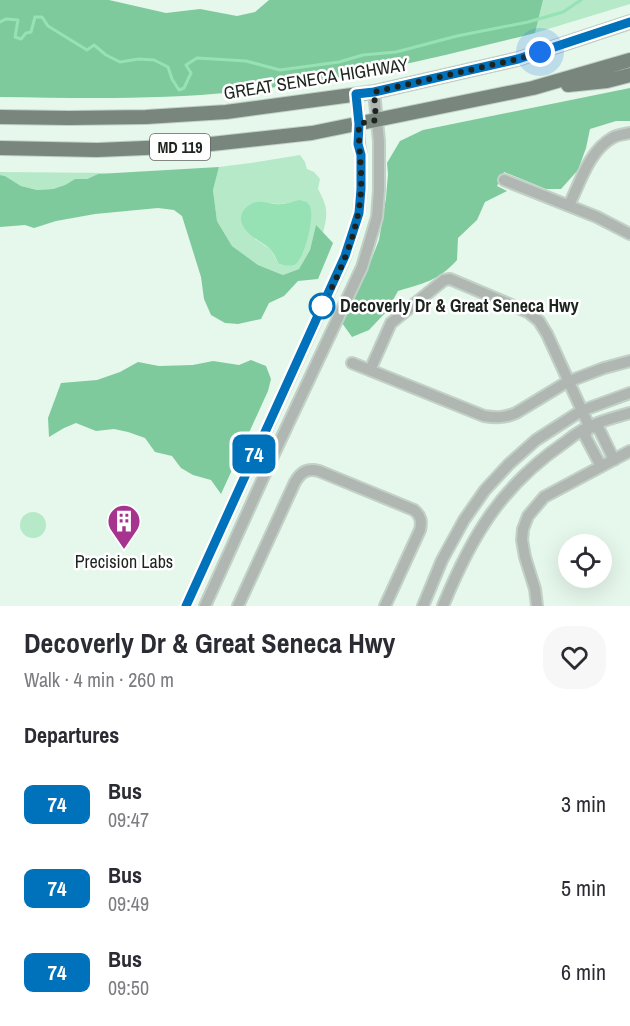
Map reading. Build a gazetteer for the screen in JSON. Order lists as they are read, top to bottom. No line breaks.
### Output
{"streets":{"main road":["GREAT SENECA HIGHWAY","MD 119"]},"places":{"other":["Decoverly Dr & Great Seneca Hwy"],"building":["Precision Labs"]},"lines":["bus line 74"],"page":{"on_map":"74","heading":[["Decoverly Dr & Great Seneca Hwy","Walk · 4 min · 260 m"],"Departures"],"list":[{"mark":"74","name":"Bus","note":"09:47","value":"3 min"},{"mark":"74","name":"Bus","note":"09:49","value":"5 min"},{"mark":"74","name":"Bus","note":"09:50","value":"6 min"}]}}
